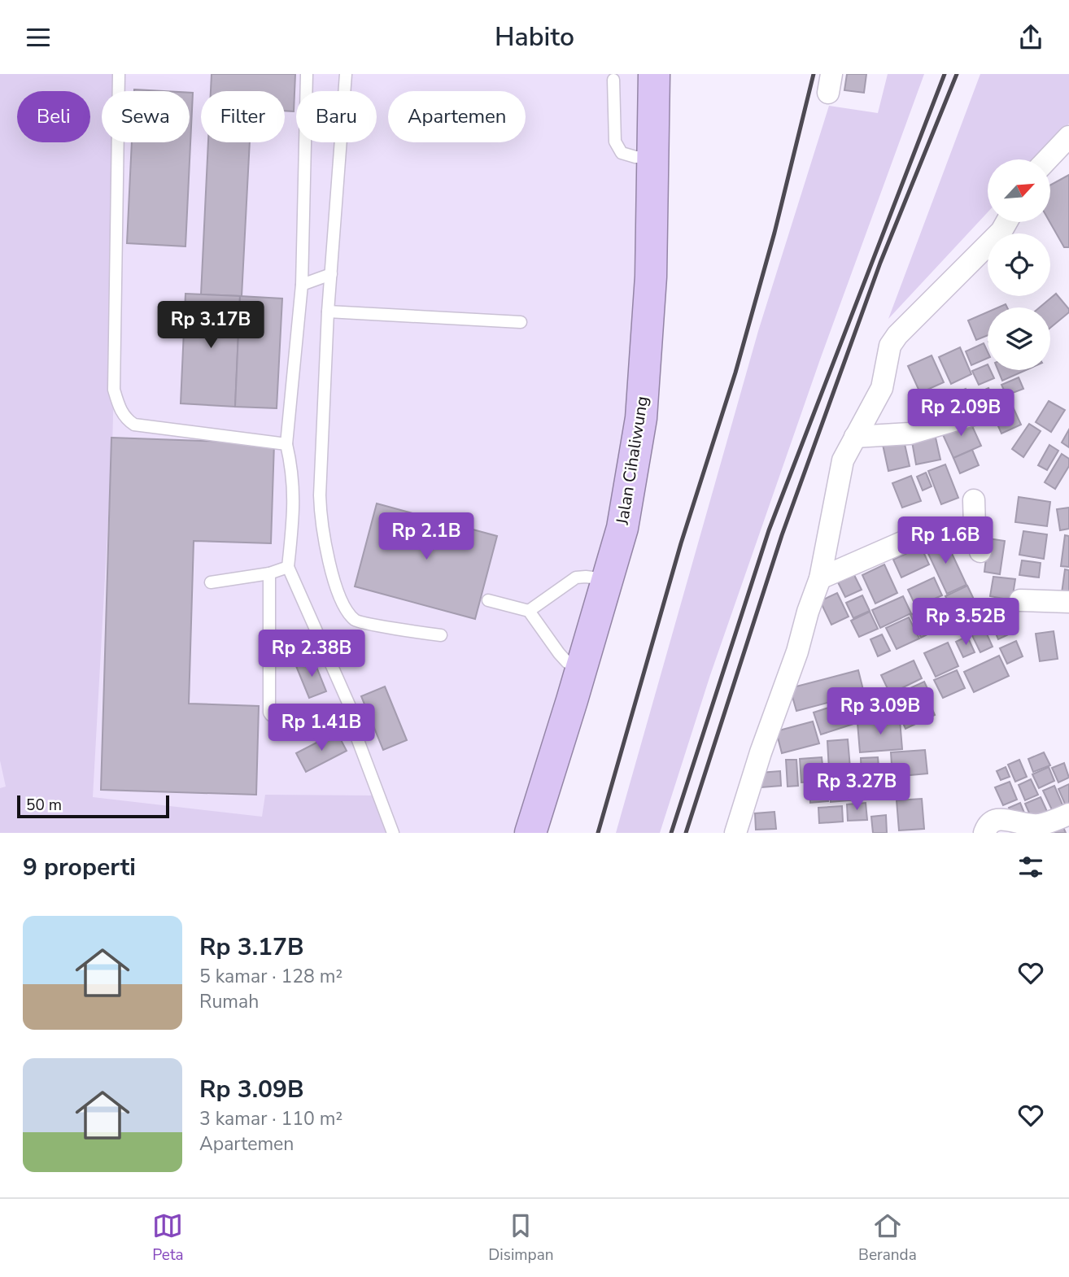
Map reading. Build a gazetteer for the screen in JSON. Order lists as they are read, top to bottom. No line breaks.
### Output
{"streets":{"highway":["Jalan Cihaliwung"]},"scale_bar":"50 m","north":"top right","page":{"header":"Habito","chip":["Beli","Sewa","Filter","Baru","Apartemen"],"price":["Rp 3.17B","Rp 2.09B","Rp 2.1B","Rp 1.6B","Rp 3.52B","Rp 2.38B","Rp 3.09B","Rp 1.41B","Rp 3.27B"],"scale":"50 m","heading":"9 properti","list":[{"name":"Rp 3.17B","note":"5 kamar · 128 m² · Rumah"},{"name":"Rp 3.09B","note":"3 kamar · 110 m² · Apartemen"}],"tabs":["Peta","Disimpan","Beranda"]}}
